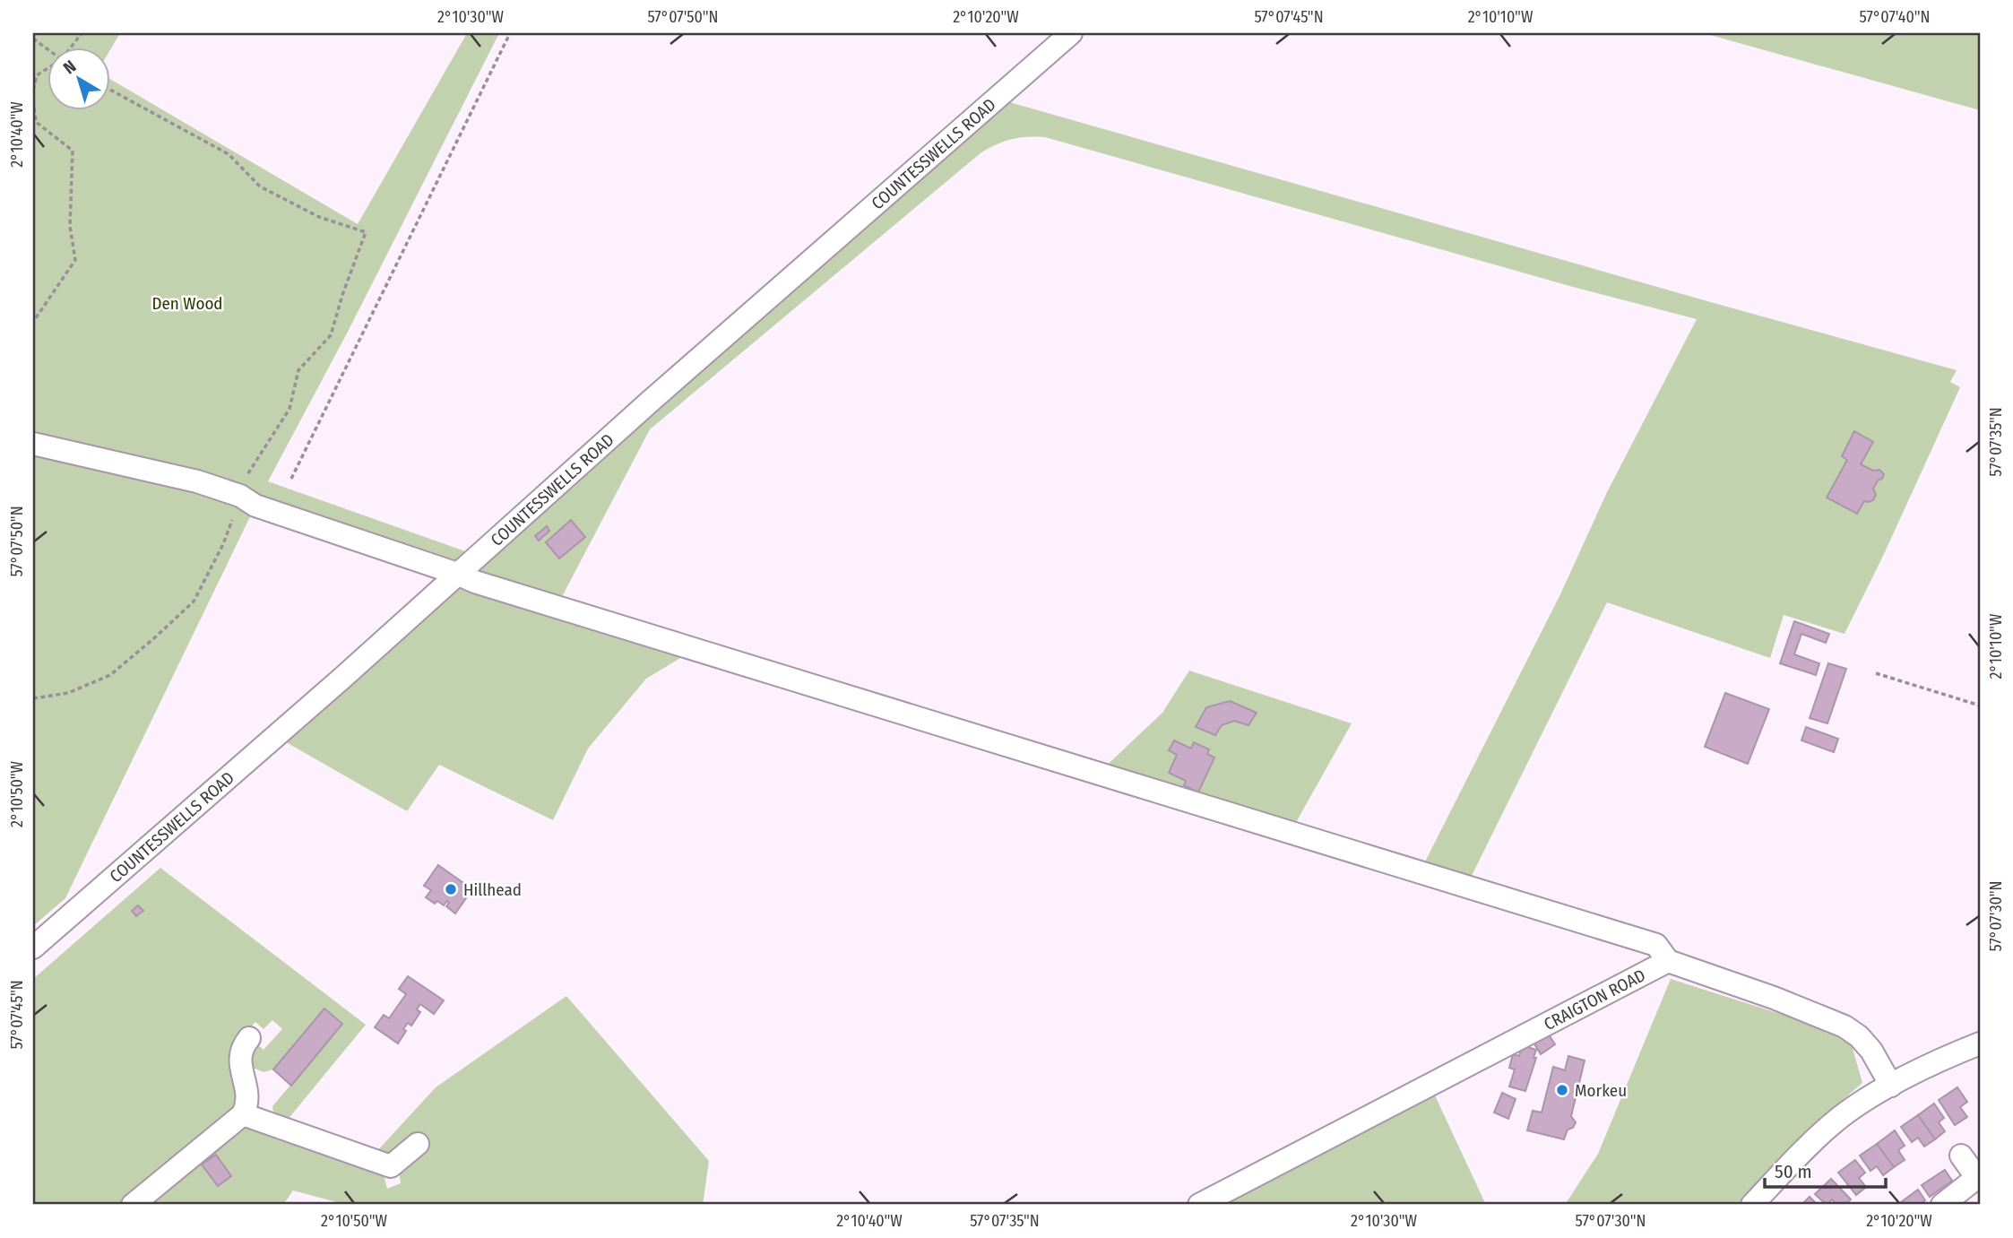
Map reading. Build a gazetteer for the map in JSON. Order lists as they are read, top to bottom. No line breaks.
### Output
{"streets":{"street":["COUNTESSWELLS ROAD","CRAIGTON ROAD"]},"parks":["Den Wood"],"places":["Hillhead","Morkeu"],"scale_bar":"50 m","north":"top left","coordinates":["2°10'30\"W","57°07'50\"N","2°10'20\"W","57°07'45\"N","2°10'10\"W","57°07'40\"N","2°10'40\"W","57°07'35\"N","2°10'50\"W","57°07'30\"N"]}
